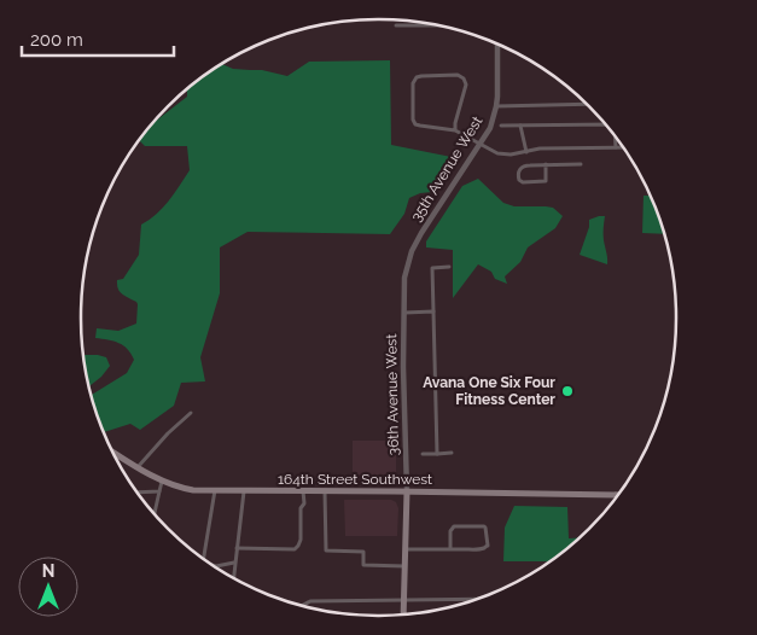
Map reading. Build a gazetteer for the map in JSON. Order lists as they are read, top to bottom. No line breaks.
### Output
{"streets":{"main road":["36th Avenue West","164th Street Southwest"],"street":["35th Avenue West"]},"crossings":[["35th Avenue West","36th Avenue West"],["36th Avenue West","164th Street Southwest"]],"places":["Avana One Six Four Fitness Center"],"scale_bar":"200 m","north":"top"}
